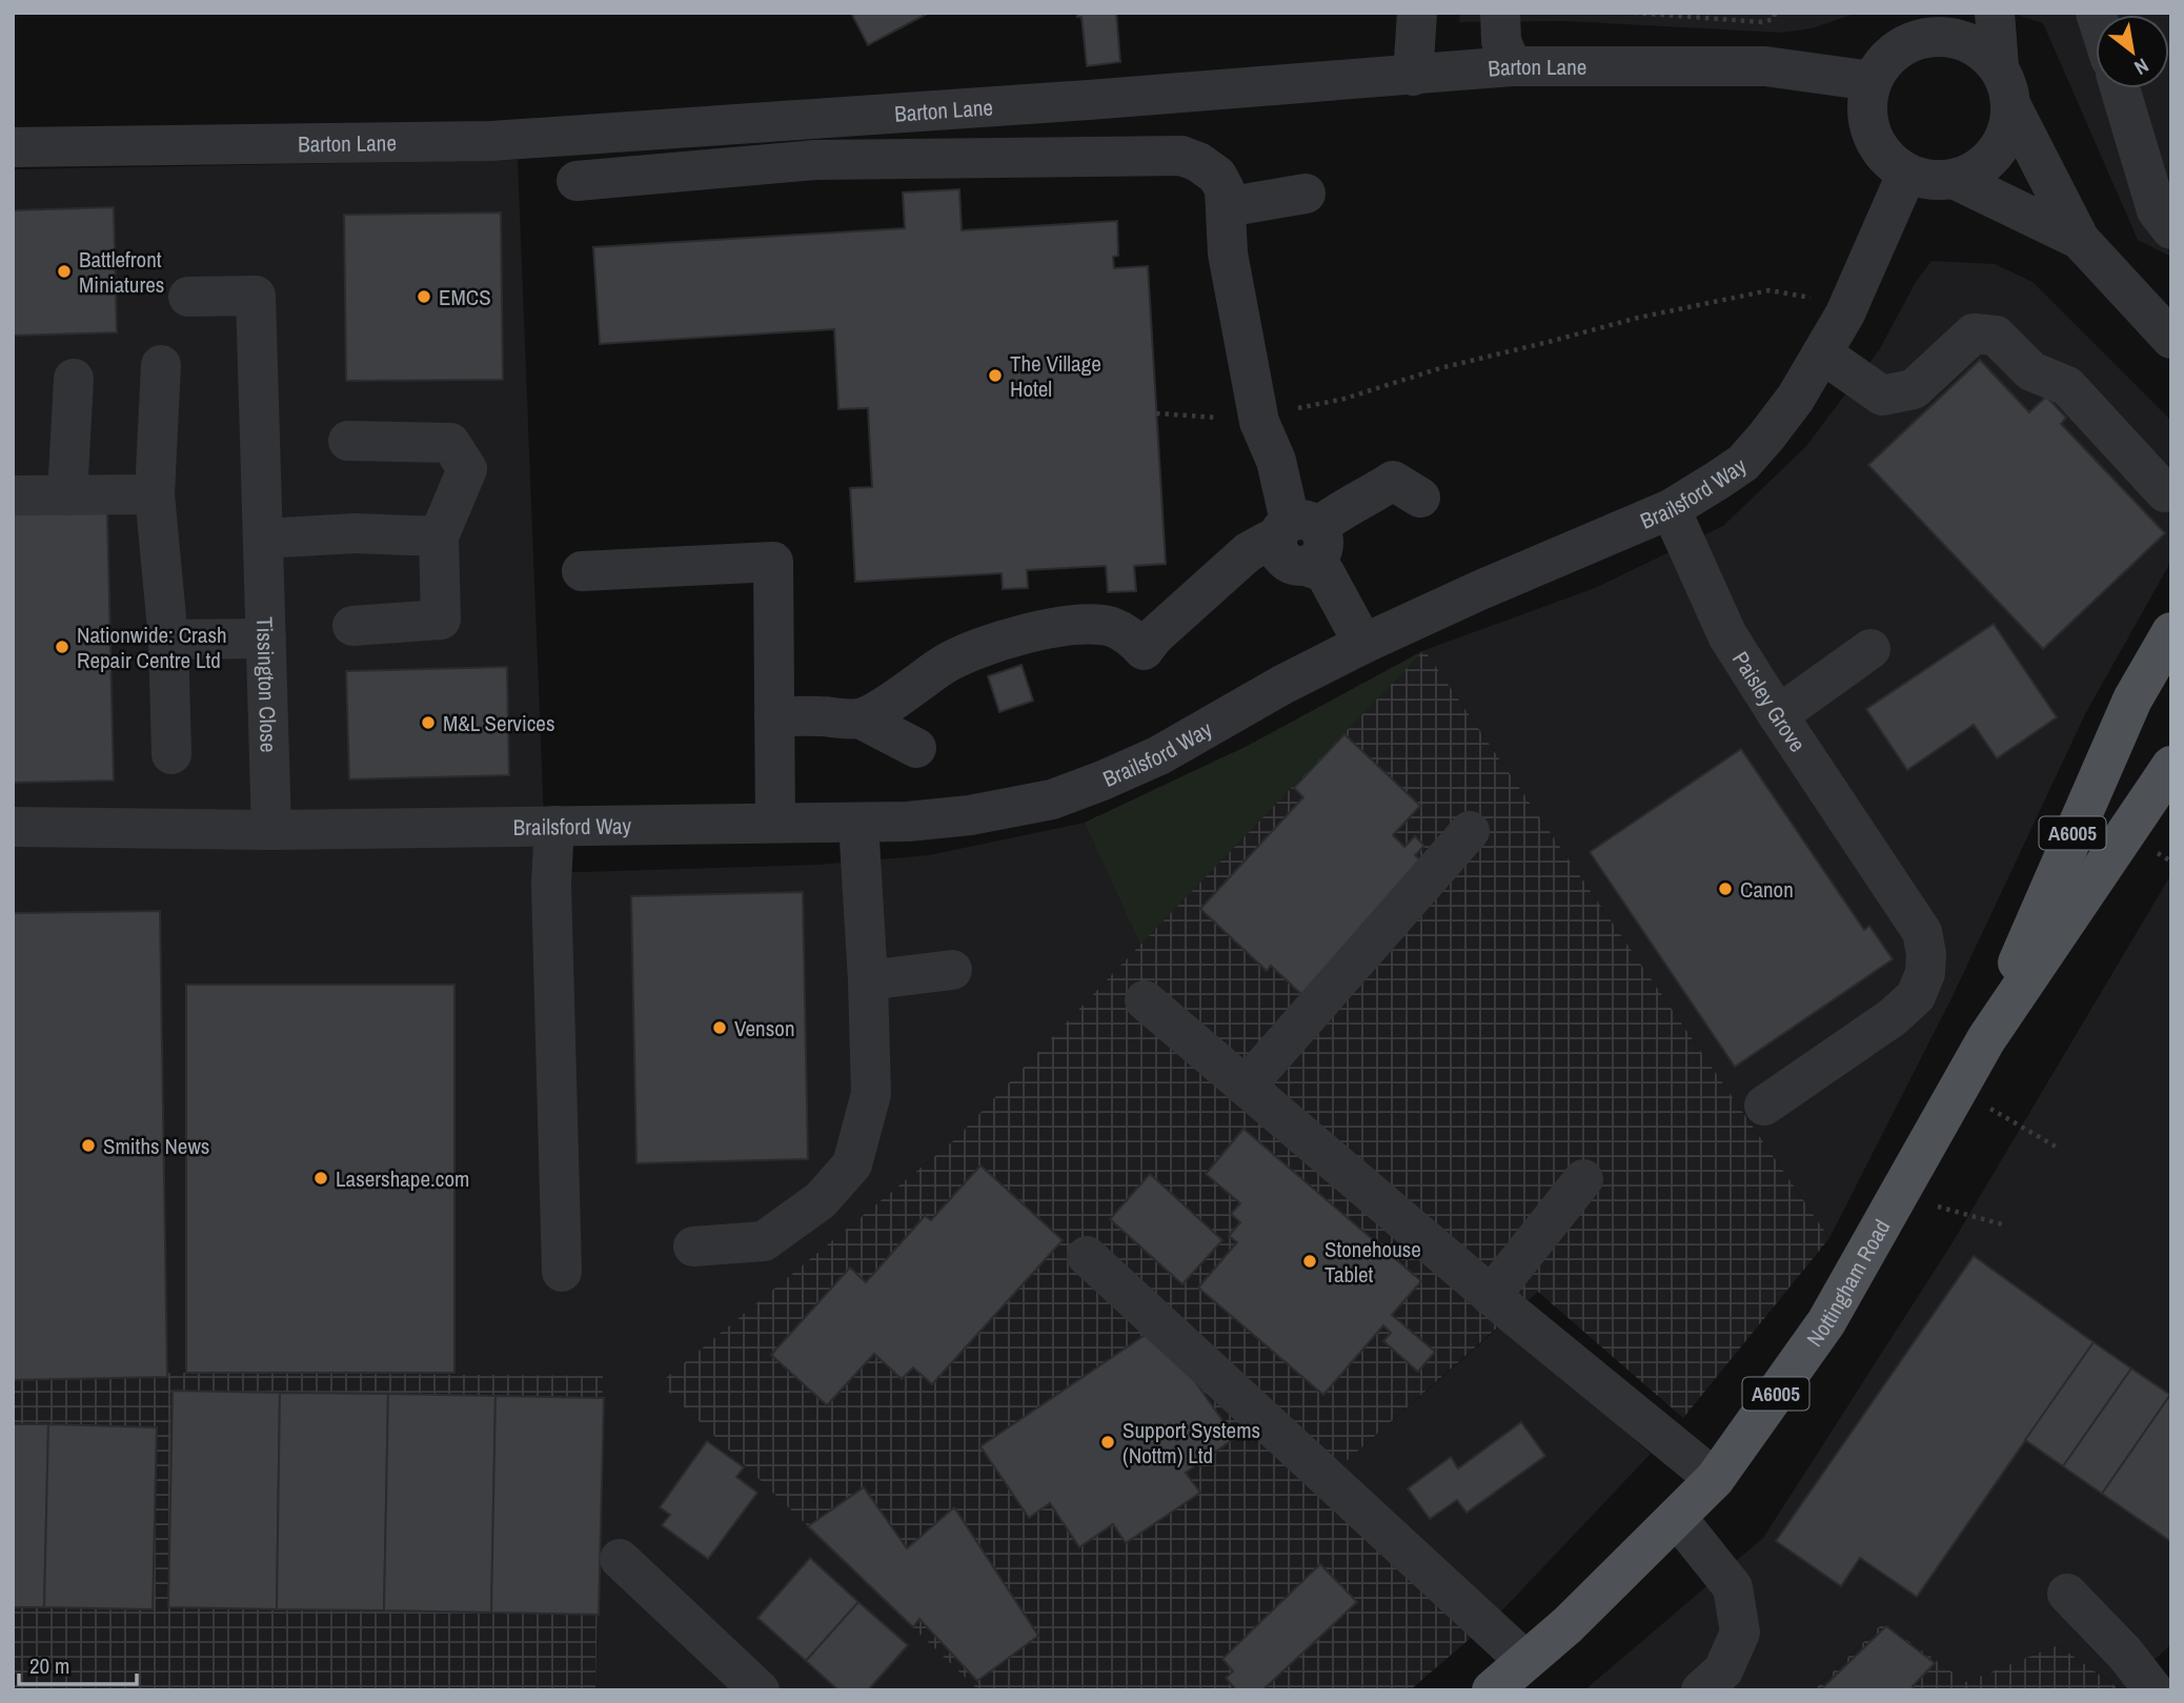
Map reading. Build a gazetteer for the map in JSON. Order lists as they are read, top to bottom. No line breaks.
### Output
{"streets":{"main road":["A6005","Nottingham Road"],"street":["Barton Lane","Brailsford Way","Tissington Close","Paisley Grove"]},"crossings":[["Barton Lane","Brailsford Way"],["Brailsford Way","Tissington Close"],["Brailsford Way","Paisley Grove"]],"places":["Battlefront Miniatures","EMCS","The Village Hotel","Nationwide: Crash Repair Centre Ltd","M&L Services","Canon","Venson","Smiths News","Lasershape.com","Stonehouse Tablet","Support Systems (Nottm) Ltd"],"scale_bar":"20 m","north":"bottom right"}
